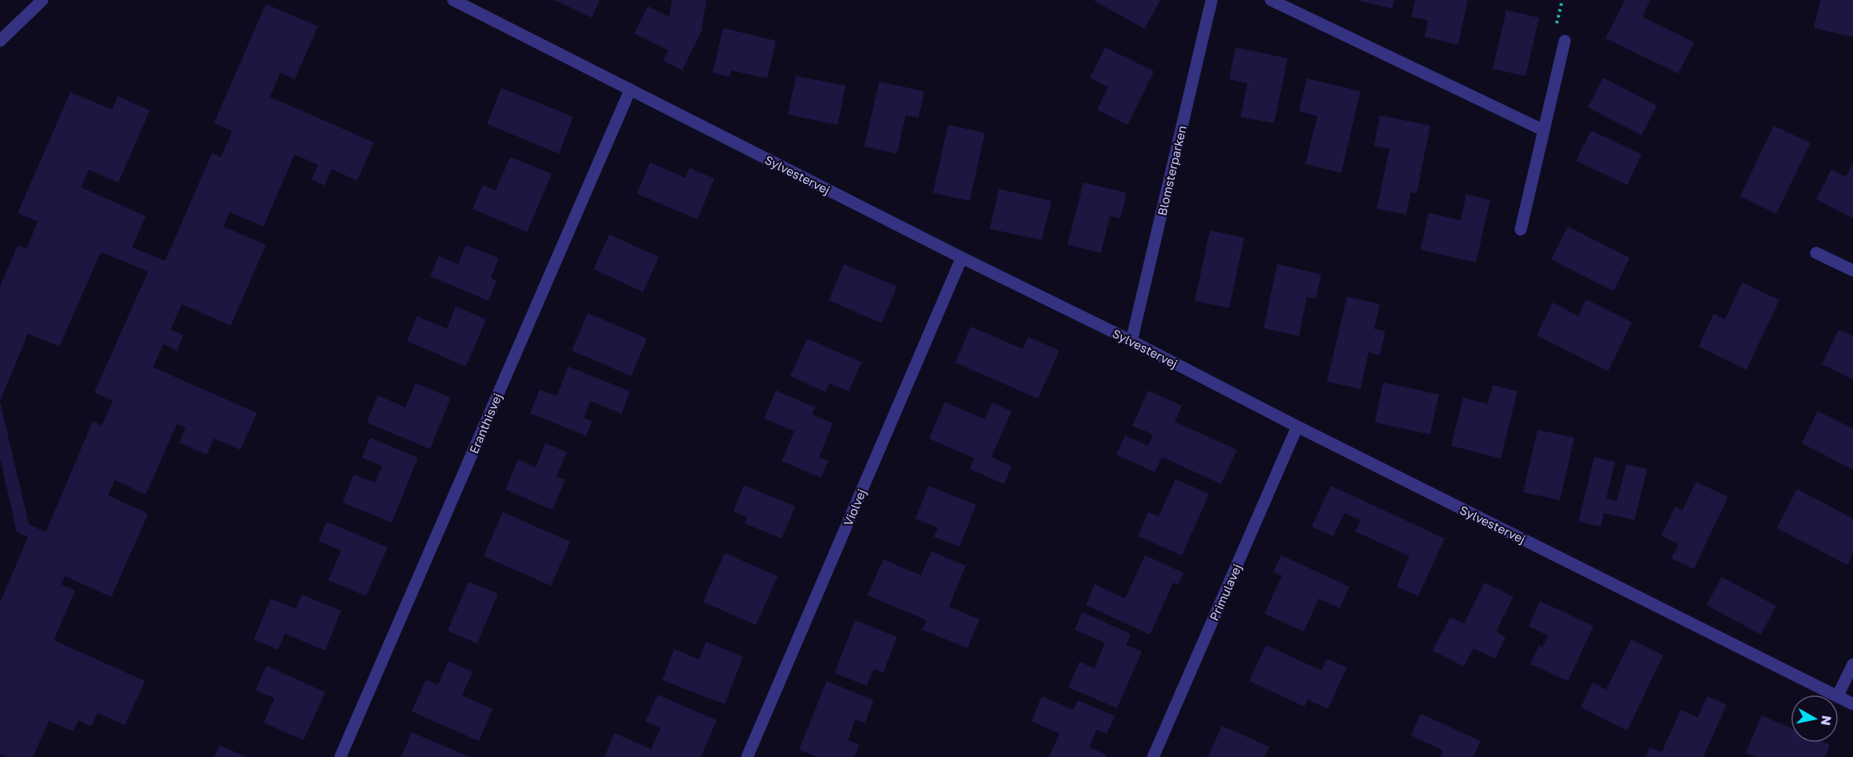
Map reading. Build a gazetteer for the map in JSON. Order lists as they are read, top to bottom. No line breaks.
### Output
{"streets":{"street":["Blomsterparken","Sylvestervej","Eranthisvej","Violvej","Primulavej"]},"crossings":[["Blomsterparken","Sylvestervej"],["Sylvestervej","Eranthisvej"],["Sylvestervej","Violvej"],["Sylvestervej","Primulavej"]],"north":"right"}
